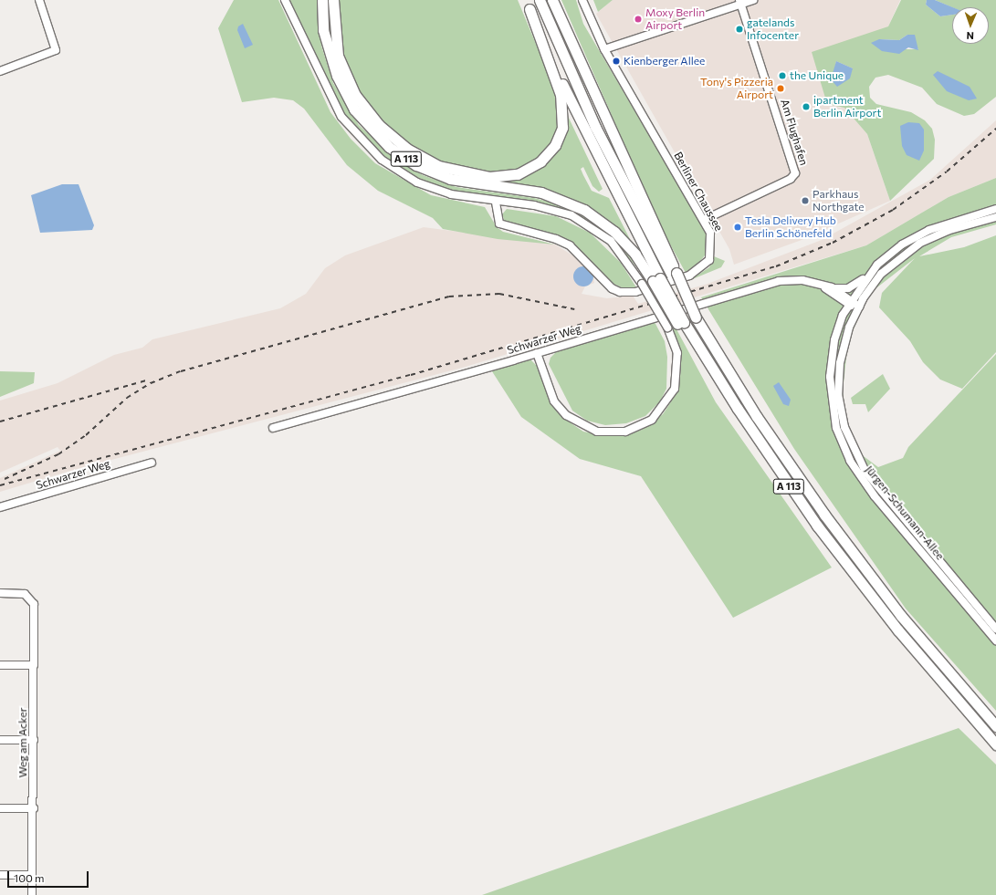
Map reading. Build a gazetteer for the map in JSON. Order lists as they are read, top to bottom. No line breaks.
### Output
{"streets":{"highway":["A 113"],"street":["Am Flughafen","Berliner Chaussee","Schwarzer Weg","Jürgen-Schumann-Allee","Weg am Acker"]},"crossings":[["Am Flughafen","Berliner Chaussee"],["Schwarzer Weg","Jürgen-Schumann-Allee"]],"places":["Moxy Berlin Airport","gatelands Infocenter","Kienberger Allee","the Unique","Tony's Pizzeria Airport","ipartment Berlin Airport","Parkhaus Northgate","Tesla Delivery Hub Berlin Schönefeld"],"scale_bar":"100 m","north":"bottom"}
